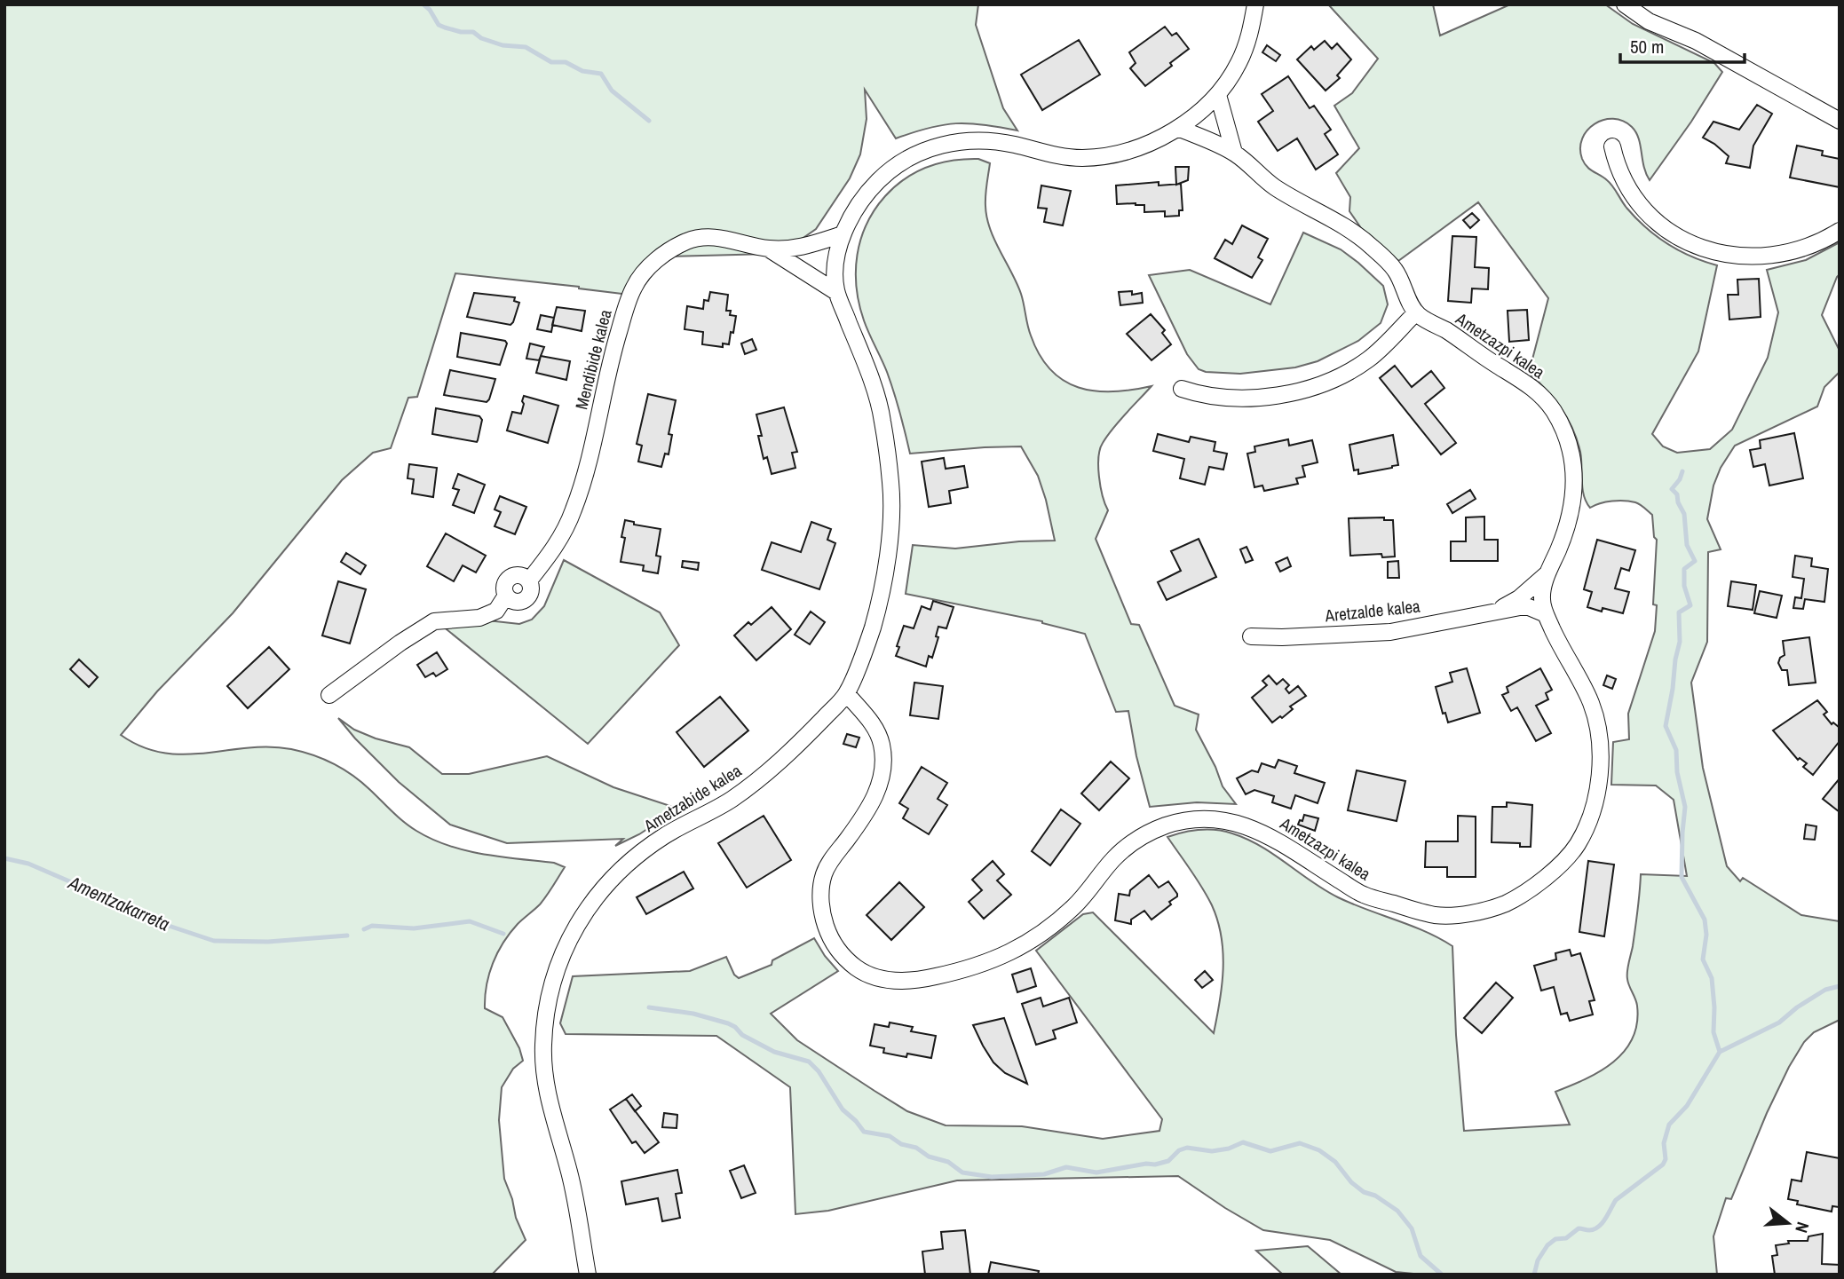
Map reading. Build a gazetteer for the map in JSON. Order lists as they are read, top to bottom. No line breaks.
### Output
{"streets":{"street":["Ametzazpi kalea","Mendibide kalea","Aretzalde kalea","Ametzabide kalea"]},"crossings":[["Ametzazpi kalea","Aretzalde kalea"],["Ametzazpi kalea","Ametzabide kalea"]],"water":["Amentzakarreta"],"scale_bar":"50 m","north":"right"}
